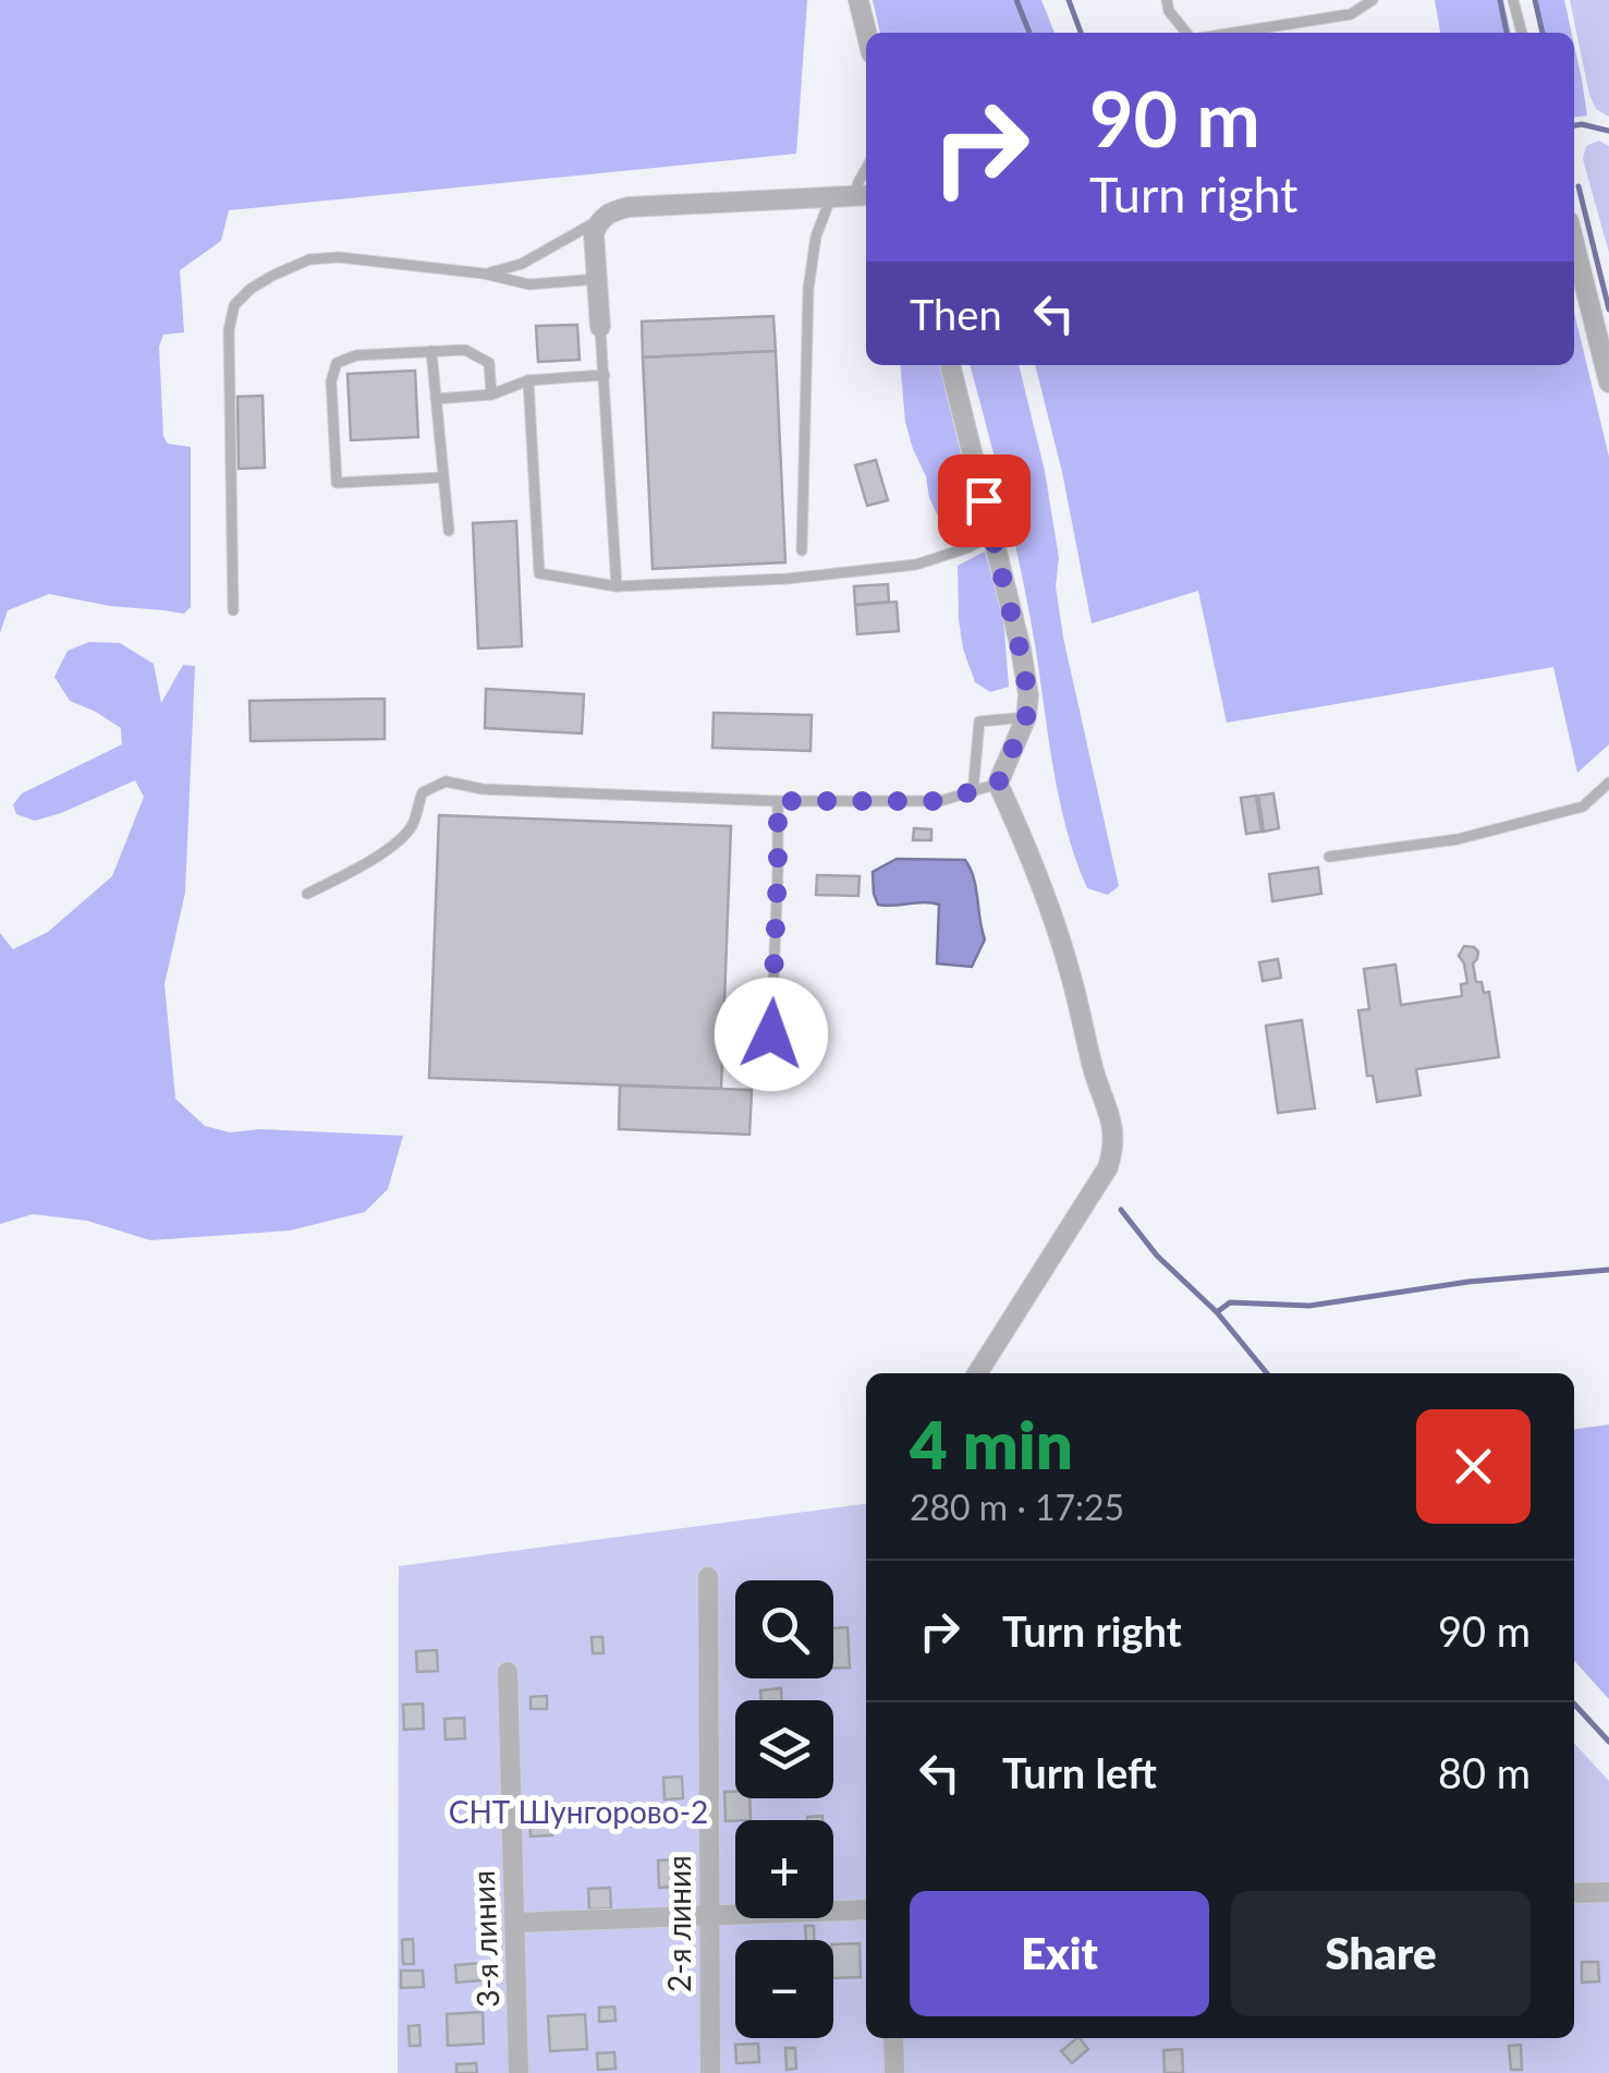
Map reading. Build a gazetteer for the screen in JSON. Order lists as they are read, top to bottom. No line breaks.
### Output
{"streets":{"street":["2-я линия","3-я линия"]},"parks":["СНТ Шунгорово-2"],"page":{"turn":["90 m","Turn right"],"then":"Then","heading":["4 min","280 m · 17:25"],"list":[{"name":"Turn right","value":"90 m"},{"name":"Turn left","value":"80 m"}],"map_buttons":["+","−"],"buttons":["Exit","Share"]}}
